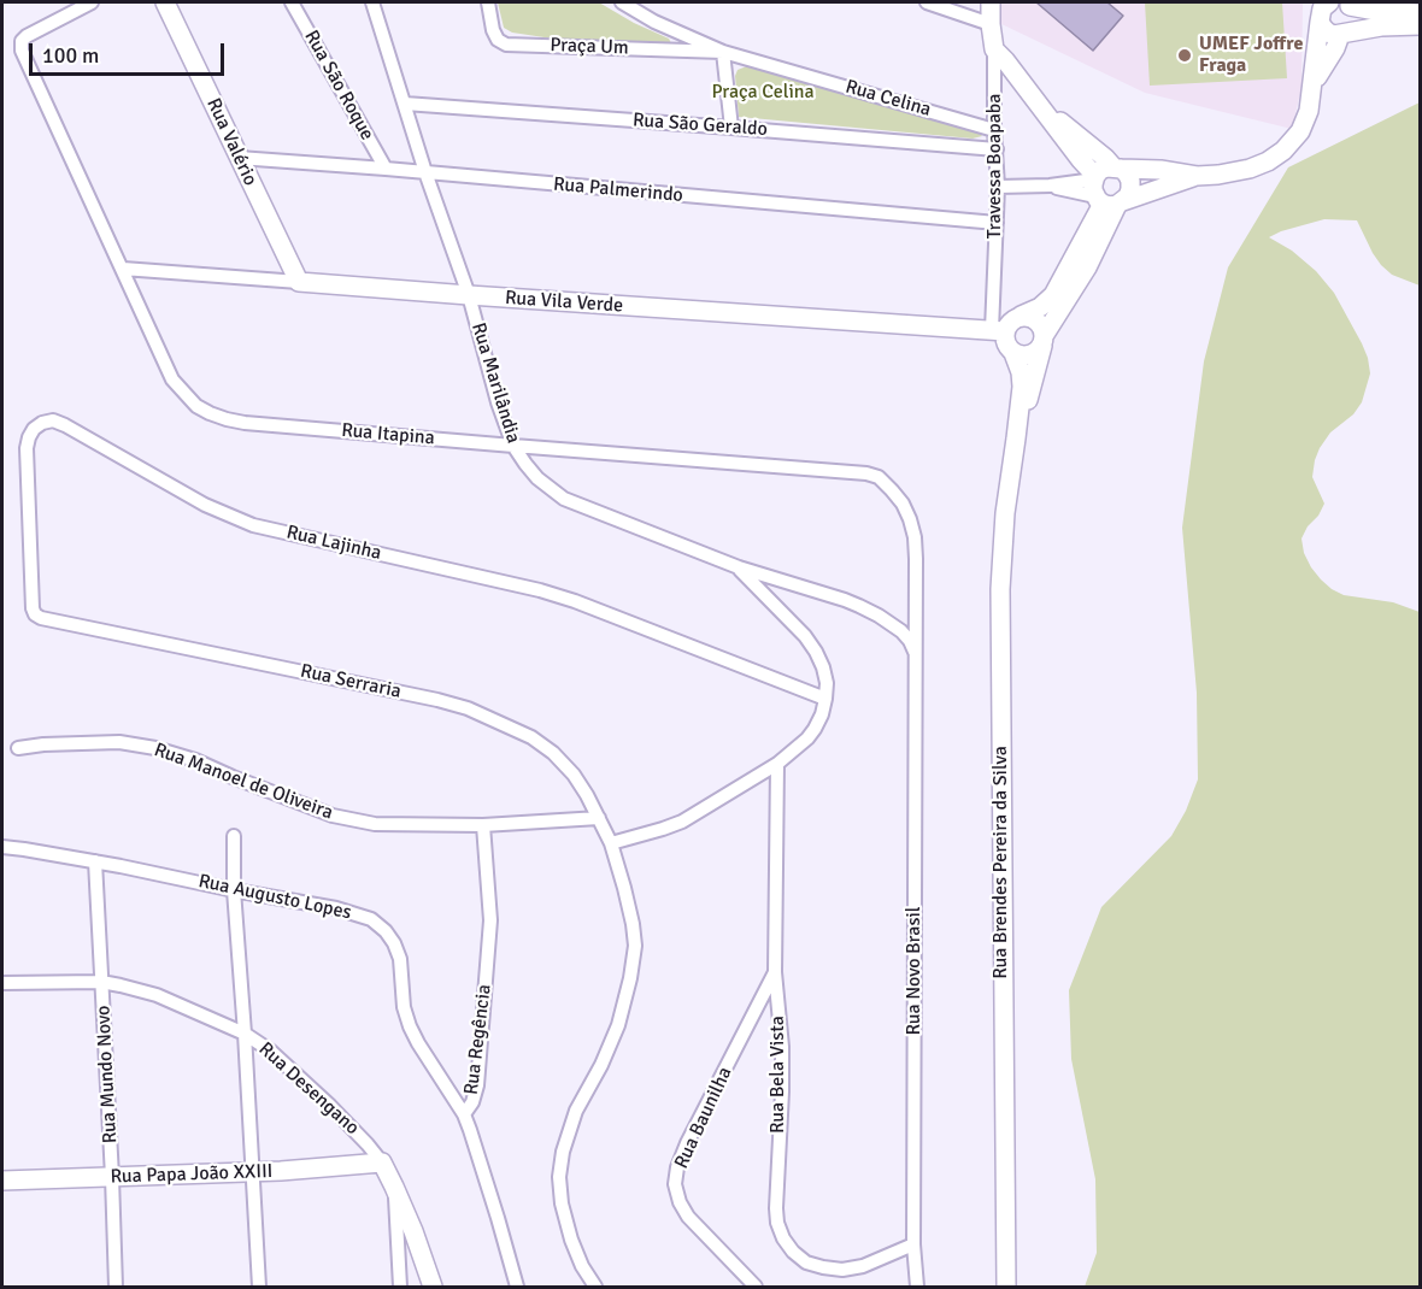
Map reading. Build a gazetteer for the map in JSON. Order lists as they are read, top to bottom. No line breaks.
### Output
{"streets":{"main road":["Rua Valério","Travessa Boapaba","Rua Vila Verde","Rua Brendes Pereira da Silva","Rua Desengano","Rua Papa João XXIII"],"street":["Praça Um","Rua São Roque","Rua Celina","Rua São Geraldo","Rua Palmerindo","Rua Marilândia","Rua Itapina","Rua Lajinha","Rua Serraria","Rua Manoel de Oliveira","Rua Augusto Lopes","Rua Novo Brasil","Rua Regência","Rua Mundo Novo","Rua Bela Vista","Rua Baunilha"]},"crossings":[["Praça Um","Rua Celina"],["Rua São Roque","Rua Palmerindo"],["Rua Celina","Travessa Boapaba"],["Rua São Geraldo","Travessa Boapaba"],["Rua São Geraldo","Rua Marilândia"],["Rua Valério","Rua Palmerindo"],["Rua Valério","Rua Vila Verde"],["Travessa Boapaba","Rua Palmerindo"],["Travessa Boapaba","Rua Vila Verde"],["Travessa Boapaba","Rua Brendes Pereira da Silva"],["Rua Palmerindo","Rua Marilândia"],["Rua Vila Verde","Rua Marilândia"],["Rua Vila Verde","Rua Itapina"],["Rua Vila Verde","Rua Brendes Pereira da Silva"],["Rua Marilândia","Rua Itapina"],["Rua Marilândia","Rua Novo Brasil"],["Rua Itapina","Rua Novo Brasil"],["Rua Lajinha","Rua Serraria"],["Rua Serraria","Rua Manoel de Oliveira"],["Rua Manoel de Oliveira","Rua Regência"],["Rua Augusto Lopes","Rua Regência"],["Rua Augusto Lopes","Rua Mundo Novo"],["Rua Novo Brasil","Rua Bela Vista"],["Rua Mundo Novo","Rua Desengano"],["Rua Mundo Novo","Rua Papa João XXIII"],["Rua Bela Vista","Rua Baunilha"],["Rua Desengano","Rua Papa João XXIII"]],"parks":["Praça Celina"],"places":["UMEF Joffre Fraga"],"scale_bar":"100 m"}
